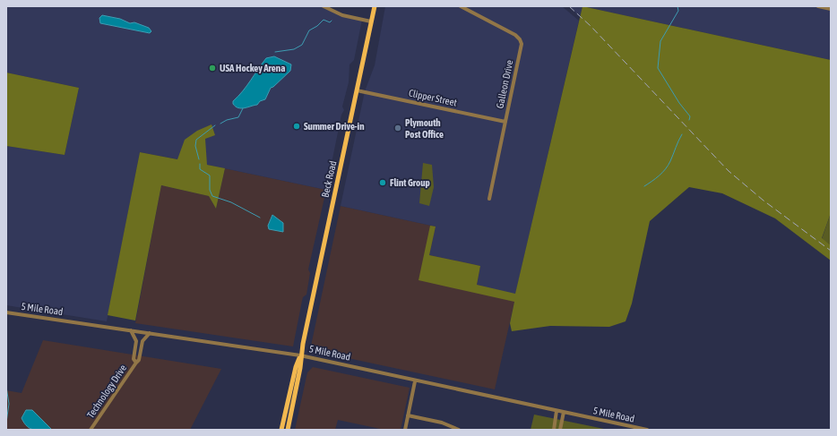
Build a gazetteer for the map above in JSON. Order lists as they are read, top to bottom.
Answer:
{
  "streets": {
    "main road": ["Beck Road"],
    "street": [
      "Galleon Drive",
      "Clipper Street",
      "5 Mile Road",
      "Technology Drive"
    ]
  },
  "crossings": [
    ["Galleon Drive", "Clipper Street"],
    ["Clipper Street", "Beck Road"],
    ["Beck Road", "5 Mile Road"],
    ["5 Mile Road", "Technology Drive"]
  ],
  "places": [
    "USA Hockey Arena",
    "Summer Drive-in",
    "Plymouth Post Office",
    "Flint Group"
  ]
}
